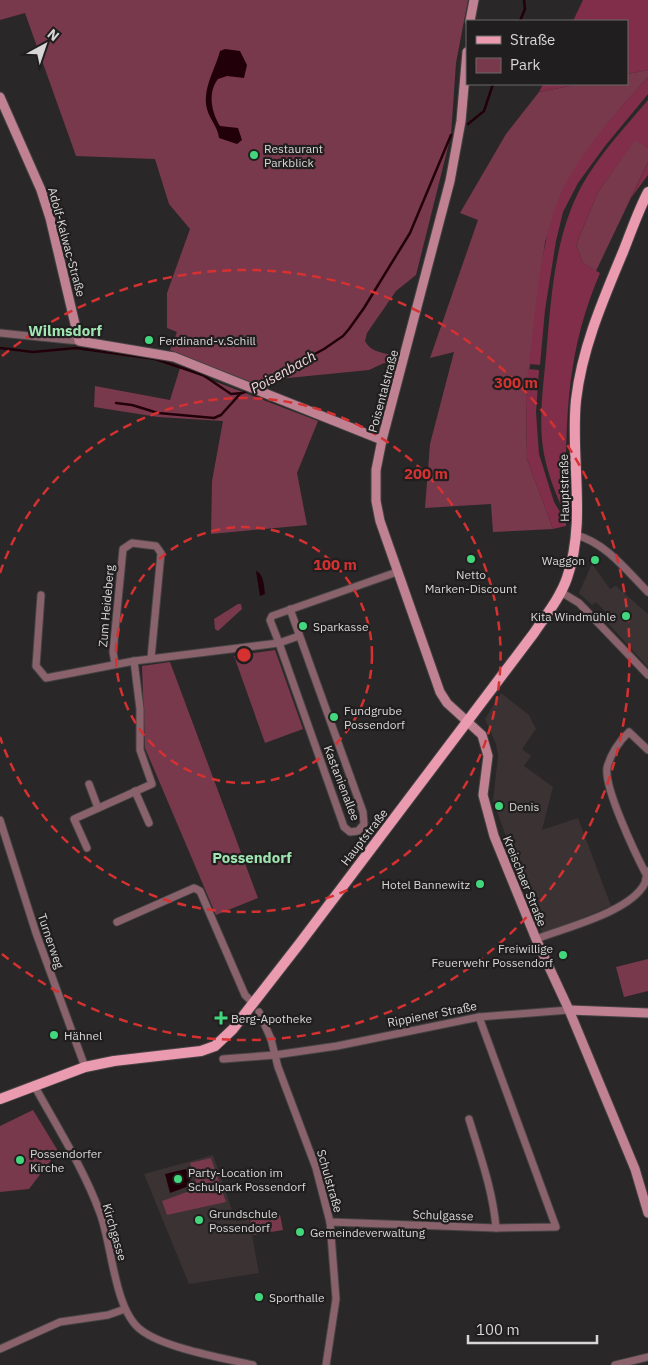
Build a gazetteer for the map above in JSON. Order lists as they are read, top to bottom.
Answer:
{
  "streets": {
    "main road": [
      "Adolf-Kalwac-Straße",
      "Poisentalstraße",
      "Hauptstraße",
      "Kreischaer Straße",
      "Rippiener Straße"
    ],
    "street": [
      "Zum Heideberg",
      "Kastanienallee",
      "Turnerweg",
      "Schulstraße",
      "Schulgasse",
      "Kirchgasse"
    ]
  },
  "crossings": [
    ["Poisentalstraße", "Hauptstraße"],
    ["Poisentalstraße", "Kreischaer Straße"],
    ["Hauptstraße", "Kreischaer Straße"],
    ["Hauptstraße", "Turnerweg"],
    ["Hauptstraße", "Schulstraße"],
    ["Hauptstraße", "Kirchgasse"],
    ["Zum Heideberg", "Kastanienallee"],
    ["Kreischaer Straße", "Rippiener Straße"],
    ["Rippiener Straße", "Schulstraße"],
    ["Rippiener Straße", "Schulgasse"],
    ["Schulstraße", "Schulgasse"]
  ],
  "districts": ["Wilmsdorf", "Possendorf"],
  "water": ["Poisenbach"],
  "places": {
    "other": [
      "Restaurant Parkblick",
      "Ferdinand-v.Schill",
      "Netto Marken-Discount",
      "Waggon",
      "Kita Windmühle",
      "Sparkasse",
      "Fundgrube Possendorf",
      "Denis",
      "Hotel Bannewitz",
      "Freiwillige Feuerwehr Possendorf",
      "Hähnel",
      "Possendorfer Kirche",
      "Party-Location im Schulpark Possendorf",
      "Grundschule Possendorf",
      "Gemeindeverwaltung",
      "Sporthalle"
    ],
    "health": ["Berg-Apotheke"]
  },
  "legend": ["Straße", "Park"],
  "scale_bar": "100 m",
  "north": "top right",
  "rings": ["300 m", "200 m", "100 m"]
}
